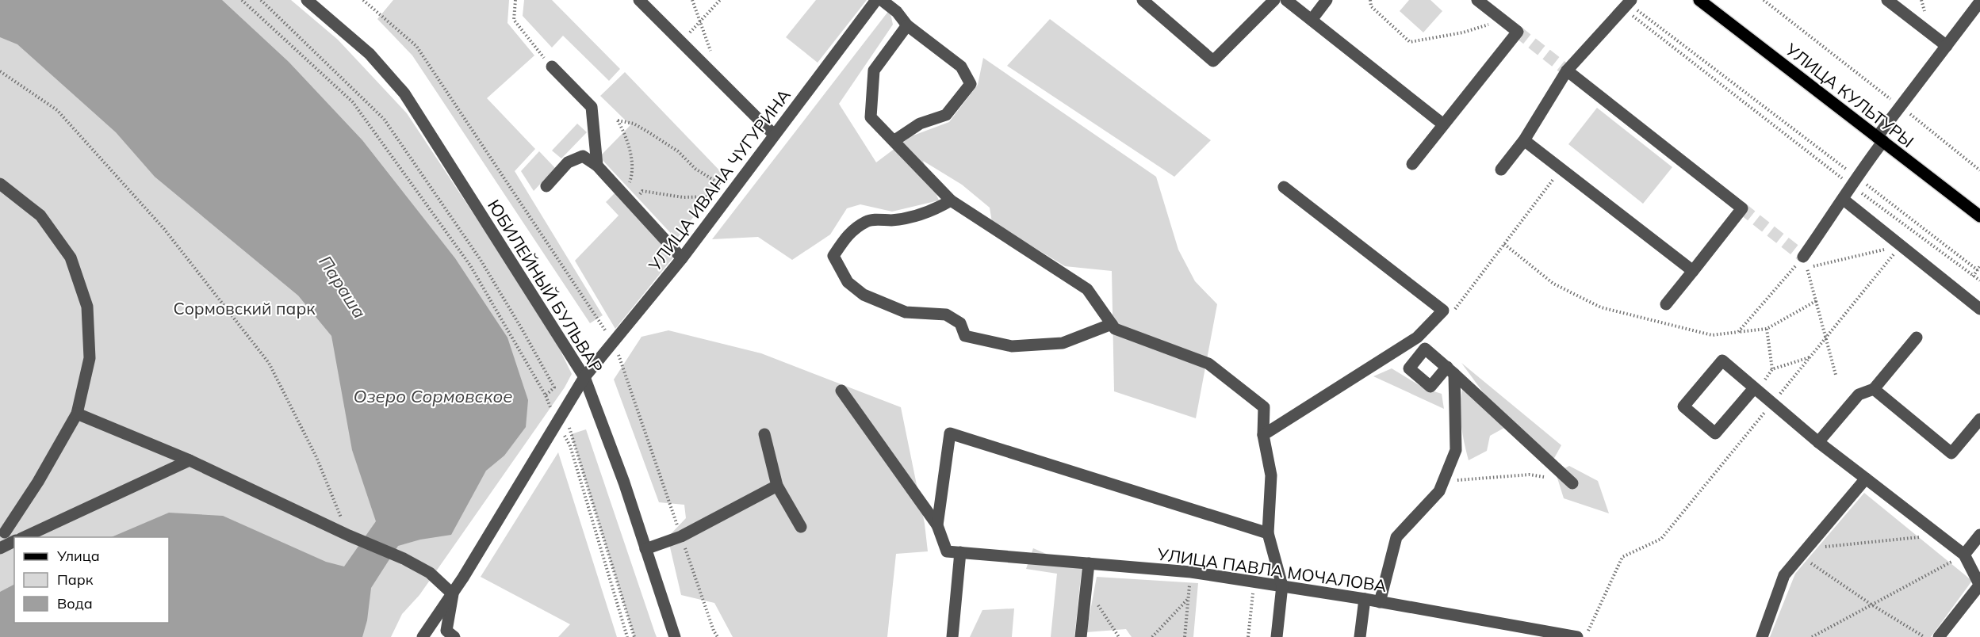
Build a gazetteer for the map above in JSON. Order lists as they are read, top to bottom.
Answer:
{
  "streets": {
    "main road": ["УЛИЦА КУЛЬТУРЫ"],
    "street": ["УЛИЦА ИВАНА ЧУГУРИНА", "ЮБИЛЕЙНЫЙ БУЛЬВАР", "УЛИЦА ПАВЛА МОЧАЛОВА"]
  },
  "crossings": [
    ["УЛИЦА ИВАНА ЧУГУРИНА", "ЮБИЛЕЙНЫЙ БУЛЬВАР"]
  ],
  "water": ["Параша", "Озеро Сормовское"],
  "parks": ["Сормовский парк"],
  "legend": ["Улица", "Парк", "Вода"]
}
